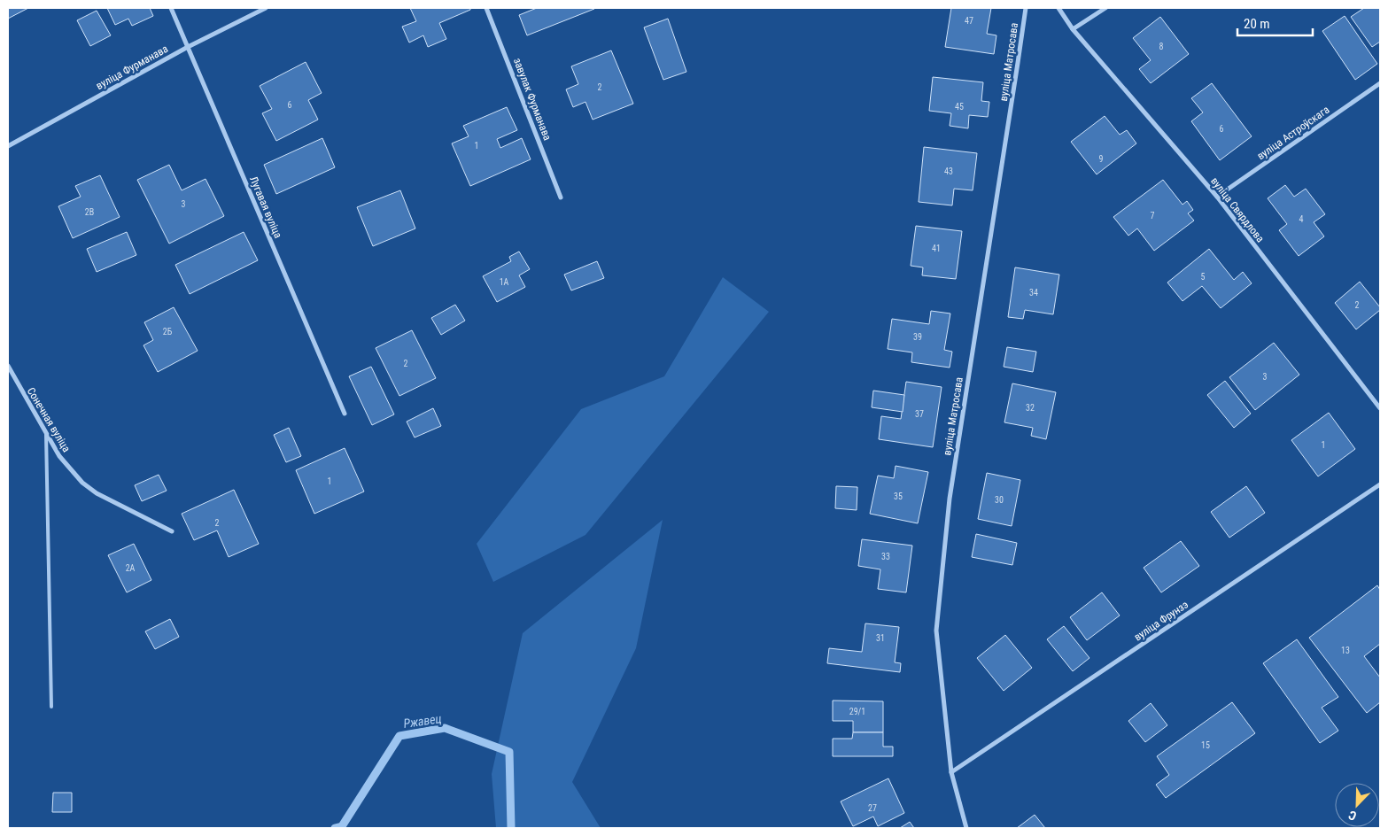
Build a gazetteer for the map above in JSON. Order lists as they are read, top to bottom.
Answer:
{
  "streets": {
    "street": [
      "вуліца Матросава",
      "вуліца Фурманава",
      "завулак Фурманава",
      "вуліца Астроўскага",
      "Лугавая вуліца",
      "вуліца Свярдлова",
      "Сонечная вуліца",
      "вуліца Фрунзэ"
    ]
  },
  "crossings": [
    ["вуліца Матросава", "вуліца Фрунзэ"],
    ["вуліца Фурманава", "Лугавая вуліца"],
    ["вуліца Астроўскага", "вуліца Свярдлова"]
  ],
  "water": ["Ржавец"],
  "house_numbers": [
    "47",
    "8",
    "2",
    "6",
    "45",
    "6",
    "1",
    "9",
    "43",
    "3",
    "2В",
    "7",
    "4",
    "41",
    "5",
    "1А",
    "34",
    "2",
    "2Б",
    "39",
    "2",
    "3",
    "32",
    "37",
    "1",
    "1",
    "35",
    "30",
    "2",
    "33",
    "2А",
    "31",
    "13",
    "29/1",
    "15",
    "27"
  ],
  "scale_bar": "20 m",
  "north": "bottom left"
}
